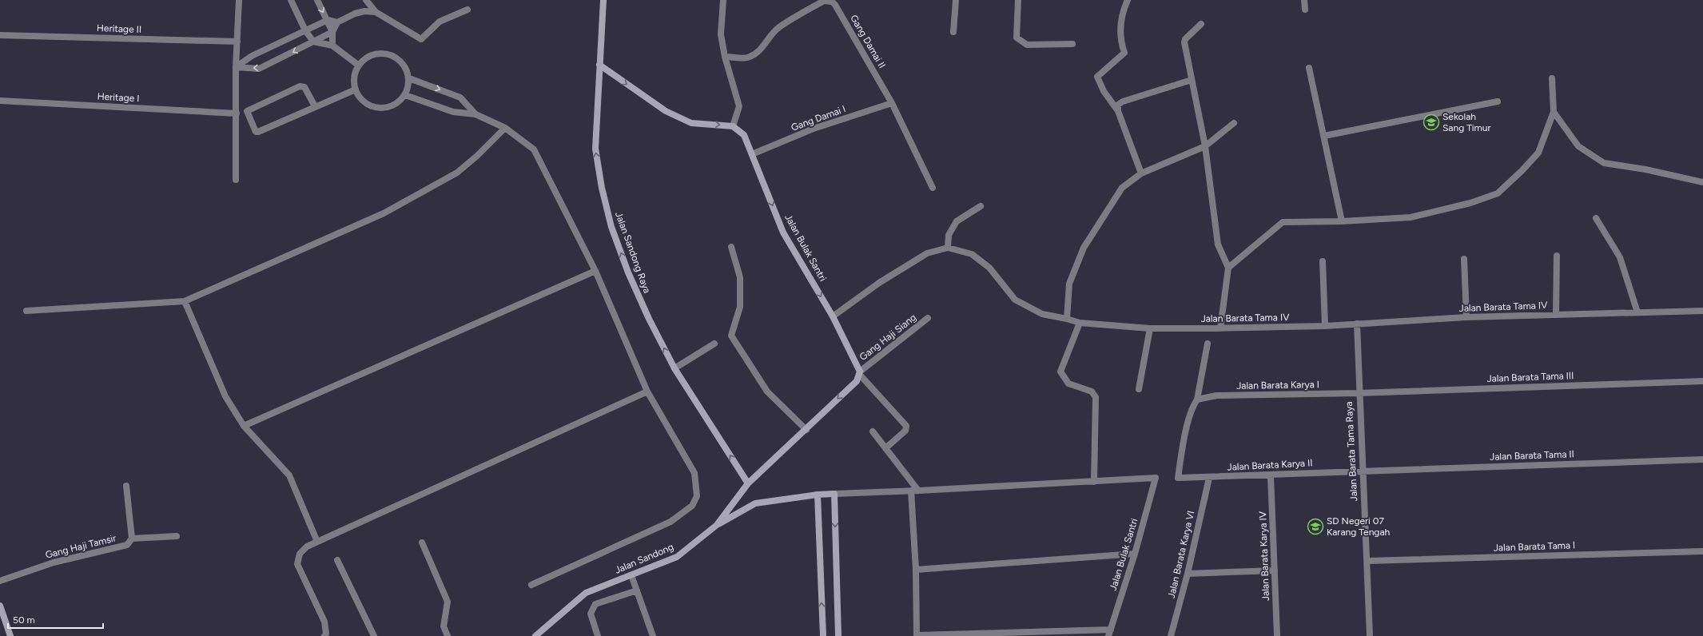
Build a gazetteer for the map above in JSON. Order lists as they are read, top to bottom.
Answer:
{
  "streets": {
    "street": [
      "Heritage II",
      "Gang Damai II",
      "Heritage I",
      "Gang Damai I",
      "Jalan Bulak Santri",
      "Jalan Sandong Raya",
      "Jalan Barata Tama IV",
      "Gang Haji Siang",
      "Jalan Barata Tama III",
      "Jalan Barata Karya I",
      "Jalan Barata Tama Raya",
      "Jalan Barata Tama II",
      "Jalan Barata Karya II",
      "Gang Haji Tamsir",
      "Jalan Barata Tama I",
      "Jalan Barata Karya VI",
      "Jalan Barata Karya IV",
      "Jalan Sandong"
    ]
  },
  "crossings": [
    ["Gang Damai II", "Gang Damai I"],
    ["Gang Damai I", "Jalan Bulak Santri"],
    ["Jalan Bulak Santri", "Gang Haji Siang"],
    ["Jalan Sandong Raya", "Jalan Sandong"],
    ["Jalan Barata Tama IV", "Jalan Barata Tama Raya"],
    ["Jalan Barata Tama III", "Jalan Barata Karya I"],
    ["Jalan Barata Tama III", "Jalan Barata Tama Raya"],
    ["Jalan Barata Karya I", "Jalan Barata Tama Raya"],
    ["Jalan Barata Karya I", "Jalan Barata Karya II"],
    ["Jalan Barata Tama Raya", "Jalan Barata Tama II"],
    ["Jalan Barata Tama Raya", "Jalan Barata Karya II"],
    ["Jalan Barata Tama Raya", "Jalan Barata Tama I"],
    ["Jalan Barata Tama II", "Jalan Barata Karya II"],
    ["Jalan Barata Karya II", "Jalan Barata Karya VI"],
    ["Jalan Barata Karya II", "Jalan Barata Karya IV"]
  ],
  "one_way": ["Jalan Bulak Santri"],
  "places": {
    "school or university": ["Sekolah Sang Timur", "SD Negeri 07 Karang Tengah"]
  },
  "scale_bar": "50 m"
}
